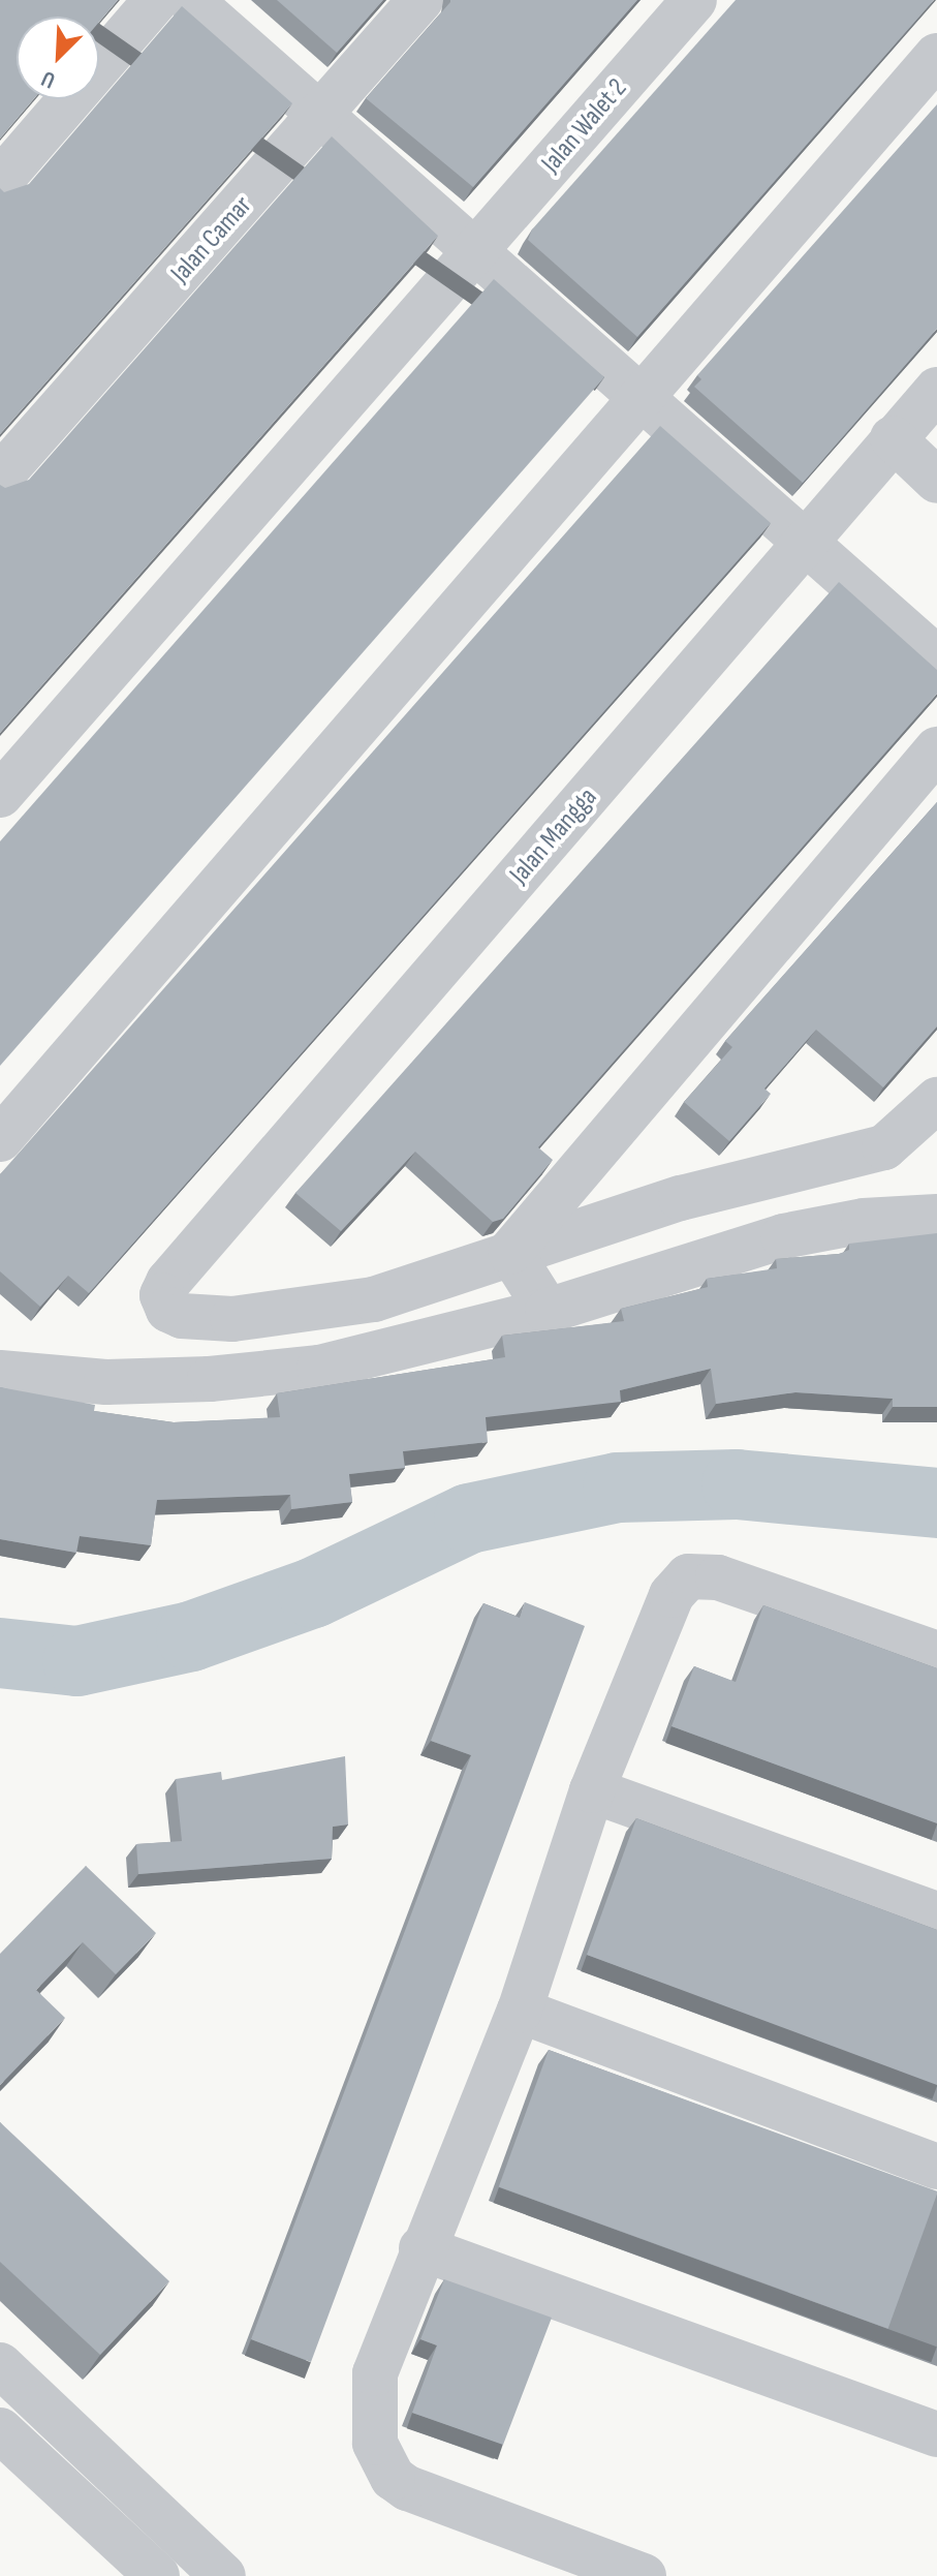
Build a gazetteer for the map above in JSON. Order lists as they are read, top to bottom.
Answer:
{
  "streets": {
    "street": ["Jalan Walet 2", "Jalan Camar", "Jalan Mangga"]
  },
  "north": "bottom left"
}
